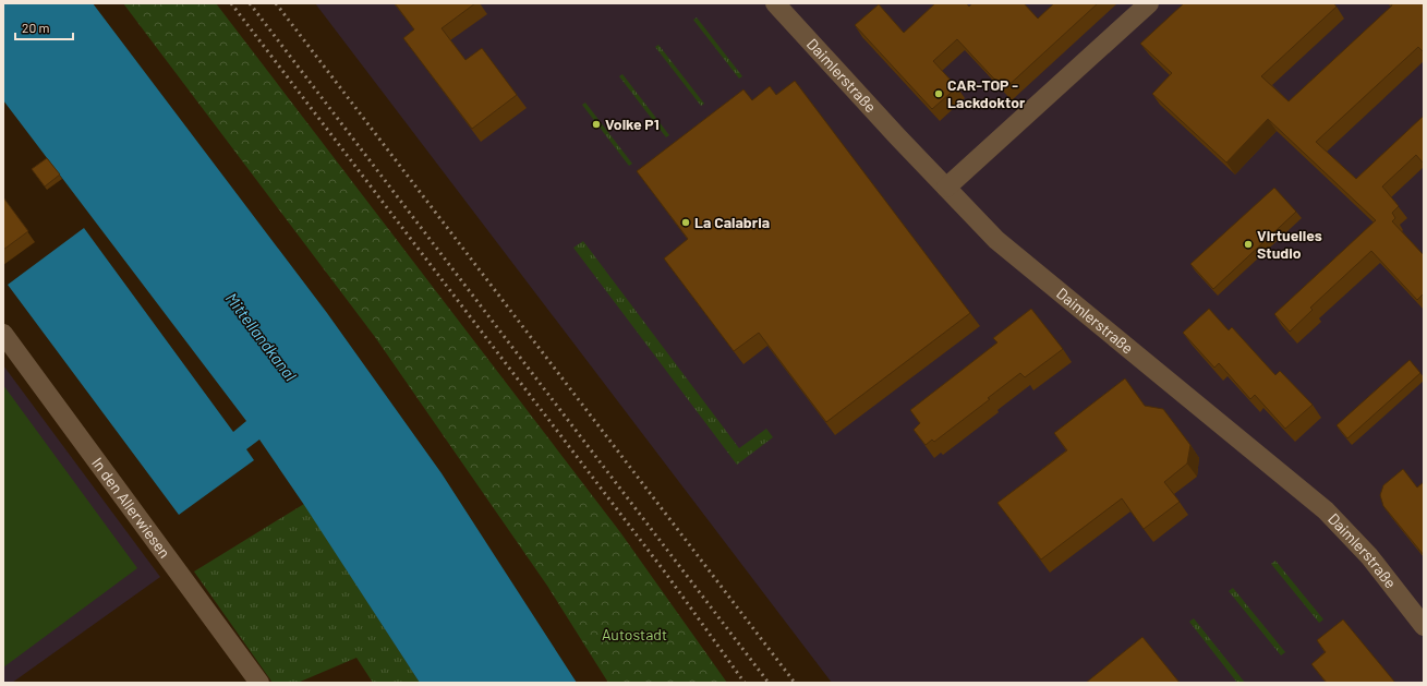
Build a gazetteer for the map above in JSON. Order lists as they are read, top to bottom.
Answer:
{
  "streets": {
    "street": ["Daimlerstraße", "In den Allerwiesen"]
  },
  "water": ["Mittellandkanal"],
  "parks": ["Autostadt"],
  "places": [
    "CAR-TOP - Lackdoktor",
    "Volke P1",
    "La Calabria",
    "Virtuelles Studio"
  ],
  "scale_bar": "20 m"
}
